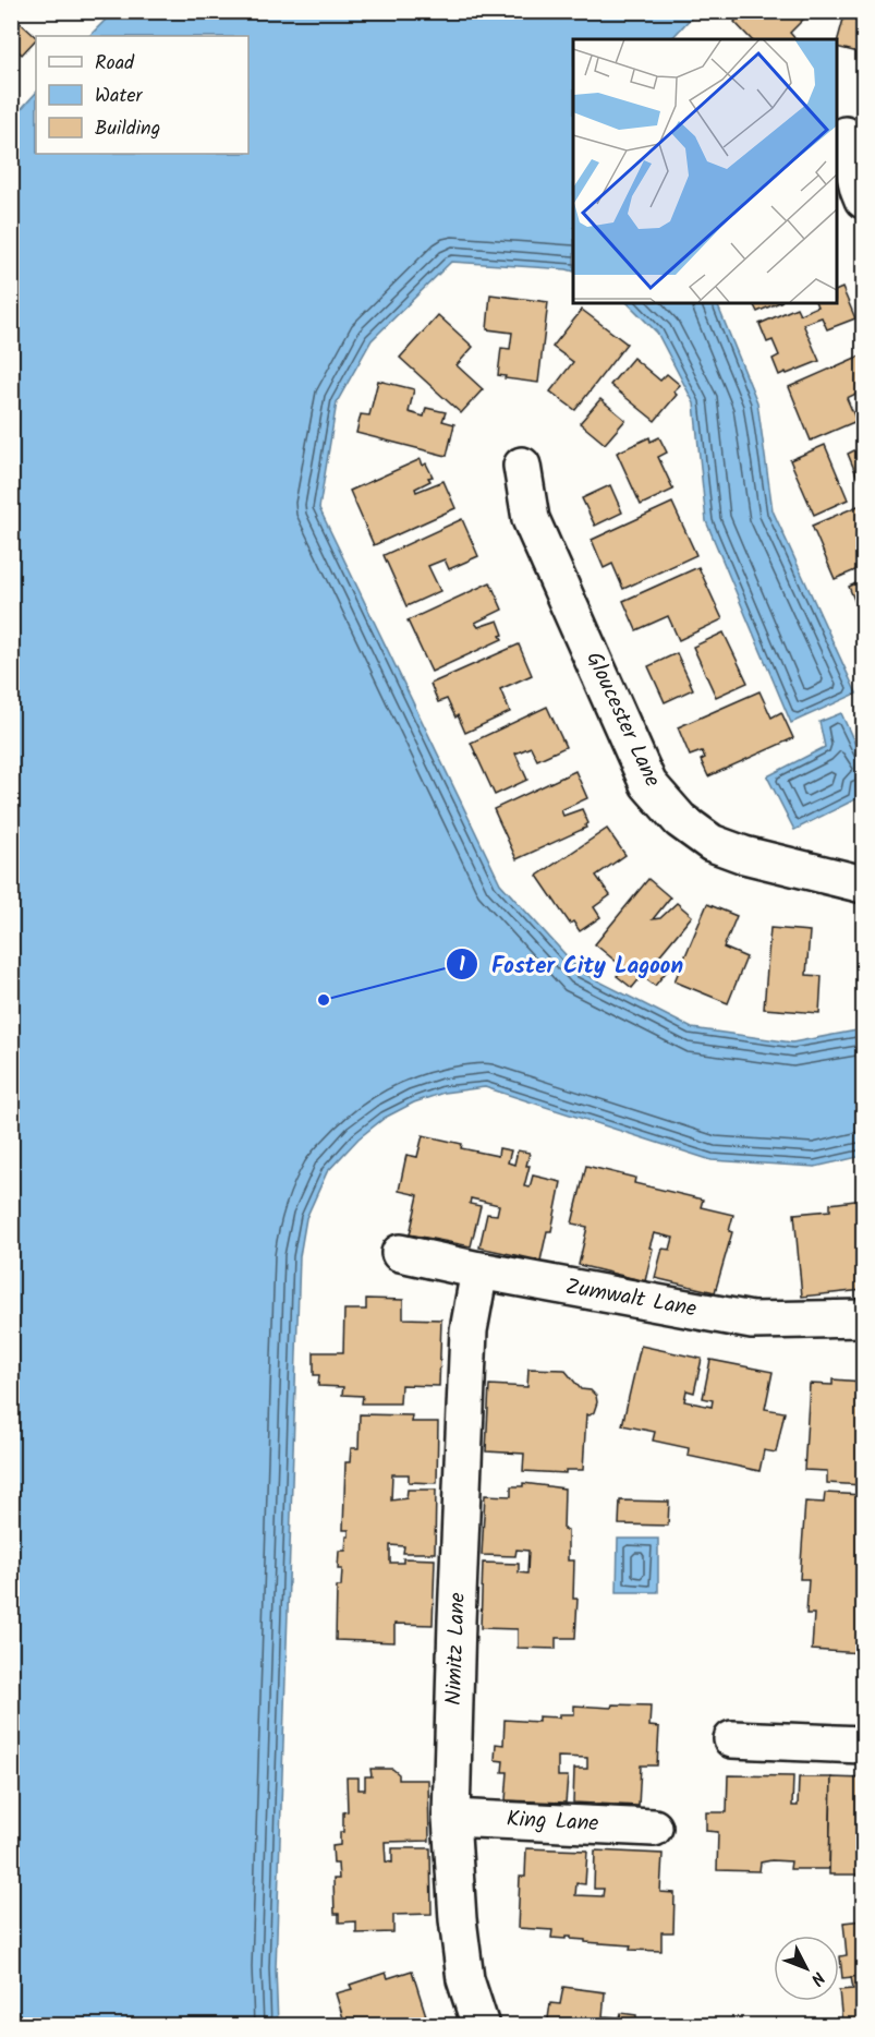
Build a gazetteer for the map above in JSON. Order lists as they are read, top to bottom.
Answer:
{
  "streets": {
    "street": [
      "Gloucester Lane",
      "Zumwalt Lane",
      "Nimitz Lane",
      "King Lane"
    ]
  },
  "crossings": [
    ["Zumwalt Lane", "Nimitz Lane"],
    ["Nimitz Lane", "King Lane"]
  ],
  "places": ["Foster City Lagoon"],
  "legend": ["Road", "Water", "Building"],
  "north": "bottom right"
}
